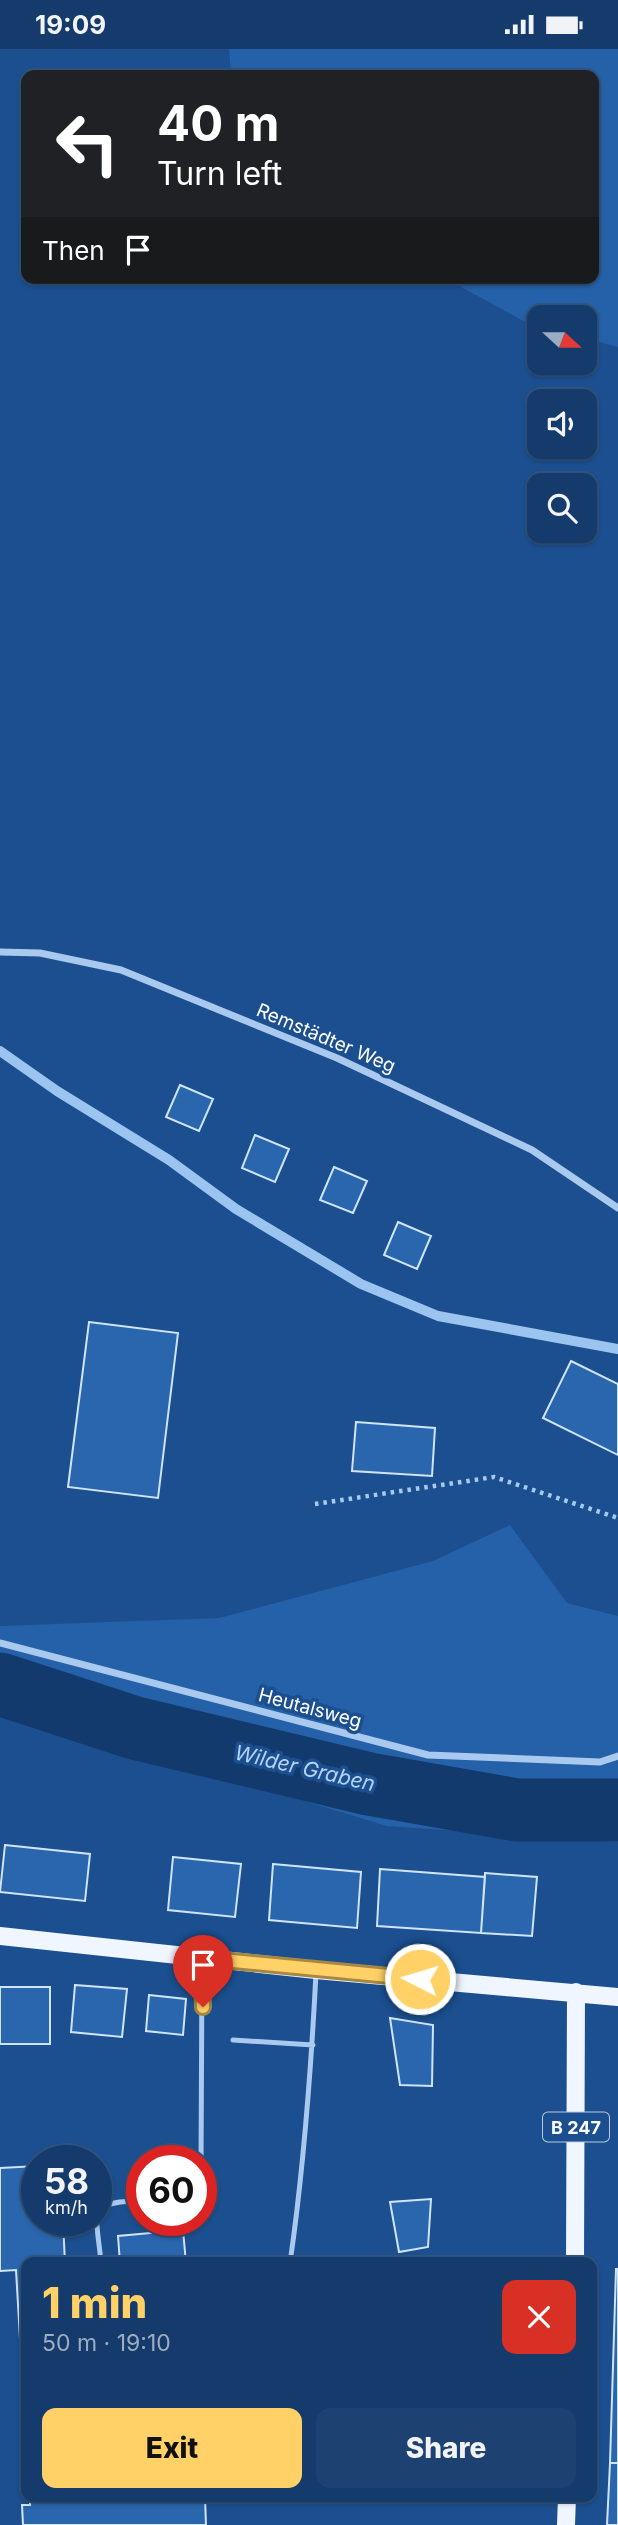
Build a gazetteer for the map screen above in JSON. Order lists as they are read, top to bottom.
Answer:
{
  "streets": {
    "main road": ["B 247"],
    "street": ["Remstädter Weg", "Heutalsweg"]
  },
  "water": ["Wilder Graben"],
  "north": "right",
  "page": {
    "status": "19:09",
    "turn": ["40 m", "Turn left"],
    "then": "Then",
    "speed": "58 km/h",
    "limit": "60",
    "heading": ["1 min", "50 m · 19:10"],
    "buttons": ["Exit", "Share"]
  }
}
